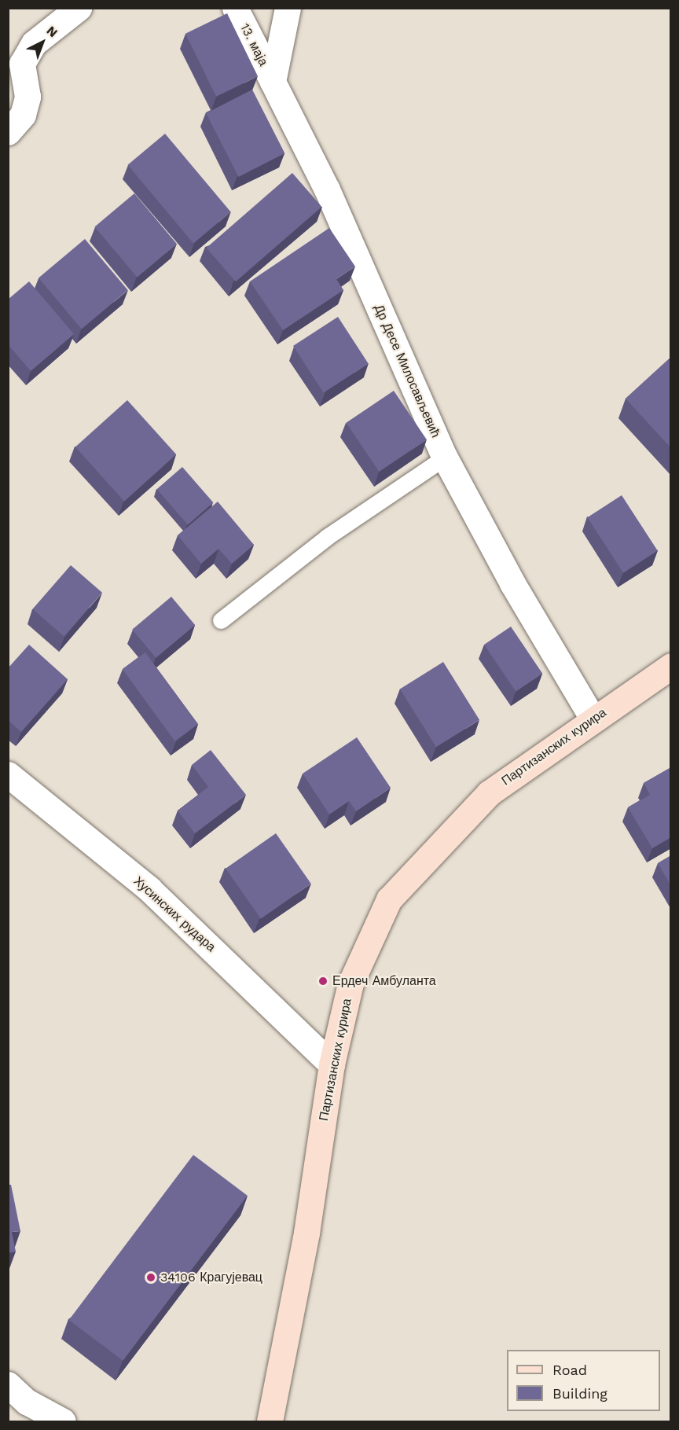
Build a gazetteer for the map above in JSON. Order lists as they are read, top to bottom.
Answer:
{
  "streets": {
    "street": [
      "13. маја",
      "Др Десе Милосављевић",
      "Партизанских курира",
      "Хусинских рудара"
    ]
  },
  "crossings": [
    ["13. маја", "Др Десе Милосављевић"],
    ["Др Десе Милосављевић", "Партизанских курира"],
    ["Партизанских курира", "Хусинских рудара"]
  ],
  "places": ["Ердеч Амбуланта", "34106 Крагујевац"],
  "legend": ["Road", "Building"],
  "north": "top right"
}
